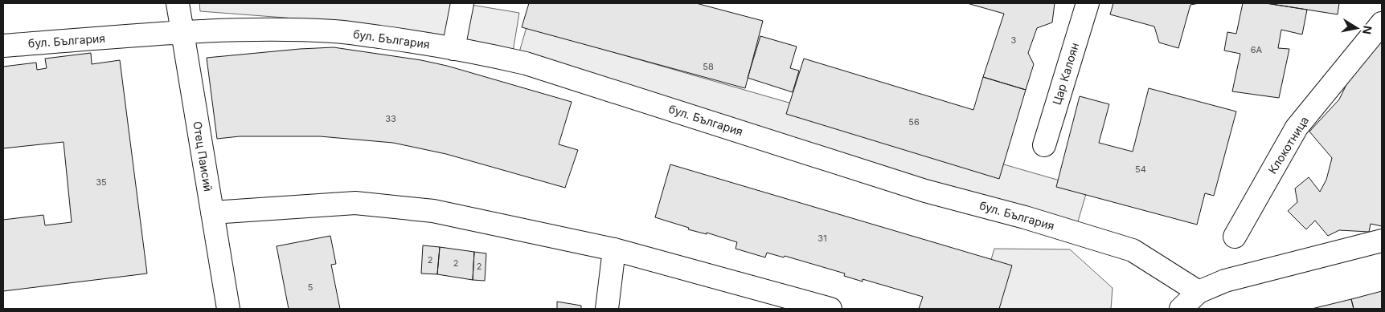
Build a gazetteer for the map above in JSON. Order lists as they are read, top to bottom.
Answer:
{
  "streets": {
    "street": [
      "бул. България",
      "Цар Калоян",
      "Клокотница",
      "Отец Паисий"
    ]
  },
  "crossings": [
    ["бул. България", "Отец Паисий"]
  ],
  "house_numbers": [
    "3",
    "6А",
    "58",
    "33",
    "56",
    "54",
    "35",
    "31",
    "2",
    "2",
    "2",
    "5"
  ],
  "north": "right"
}
